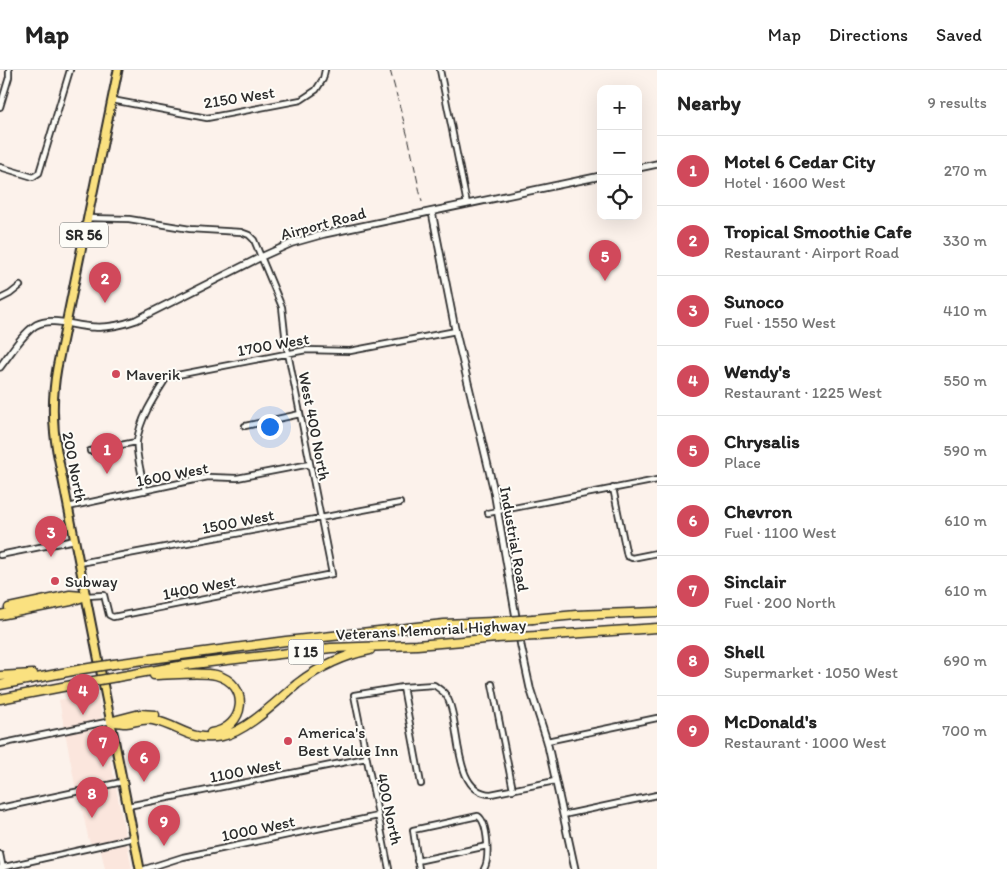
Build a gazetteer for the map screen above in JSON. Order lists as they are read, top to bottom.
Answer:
{
  "streets": {
    "highway": ["Veterans Memorial Highway", "I 15"],
    "main road": ["SR 56", "200 North"],
    "street": [
      "2150 West",
      "Airport Road",
      "1700 West",
      "West 400 North",
      "1600 West",
      "1500 West",
      "Industrial Road",
      "1400 West",
      "1100 West",
      "400 North",
      "1000 West"
    ]
  },
  "crossings": [
    ["2150 West", "200 North"],
    ["Airport Road", "West 400 North"],
    ["Airport Road", "200 North"],
    ["Airport Road", "Industrial Road"],
    ["1700 West", "West 400 North"],
    ["1700 West", "1600 West"],
    ["1700 West", "Industrial Road"],
    ["West 400 North", "200 North"],
    ["West 400 North", "1600 West"],
    ["West 400 North", "1500 West"],
    ["West 400 North", "1400 West"],
    ["200 North", "1600 West"],
    ["200 North", "1500 West"],
    ["200 North", "1400 West"],
    ["200 North", "1100 West"],
    ["1100 West", "400 North"],
    ["400 North", "1000 West"]
  ],
  "places": ["Maverik", "Subway", "America's Best Value Inn"],
  "page": {
    "header": "Map",
    "nav": ["Map", "Directions", "Saved"],
    "heading": ["Nearby", "9 results"],
    "map_buttons": ["+", "−"],
    "list": [
      {
        "mark": "1",
        "name": "Motel 6 Cedar City",
        "note": "Hotel · 1600 West",
        "value": "270 m"
      },
      {
        "mark": "2",
        "name": "Tropical Smoothie Cafe",
        "note": "Restaurant · Airport Road",
        "value": "330 m"
      },
      {
        "mark": "3",
        "name": "Sunoco",
        "note": "Fuel · 1550 West",
        "value": "410 m"
      },
      {
        "mark": "4",
        "name": "Wendy's",
        "note": "Restaurant · 1225 West",
        "value": "550 m"
      },
      {
        "mark": "5",
        "name": "Chrysalis",
        "note": "Place",
        "value": "590 m"
      },
      {
        "mark": "6",
        "name": "Chevron",
        "note": "Fuel · 1100 West",
        "value": "610 m"
      },
      {
        "mark": "7",
        "name": "Sinclair",
        "note": "Fuel · 200 North",
        "value": "610 m"
      },
      {
        "mark": "8",
        "name": "Shell",
        "note": "Supermarket · 1050 West",
        "value": "690 m"
      },
      {
        "mark": "9",
        "name": "McDonald's",
        "note": "Restaurant · 1000 West",
        "value": "700 m"
      }
    ],
    "pins": [
      "5",
      "2",
      "1",
      "3",
      "4",
      "7",
      "6",
      "8",
      "9"
    ]
  }
}
